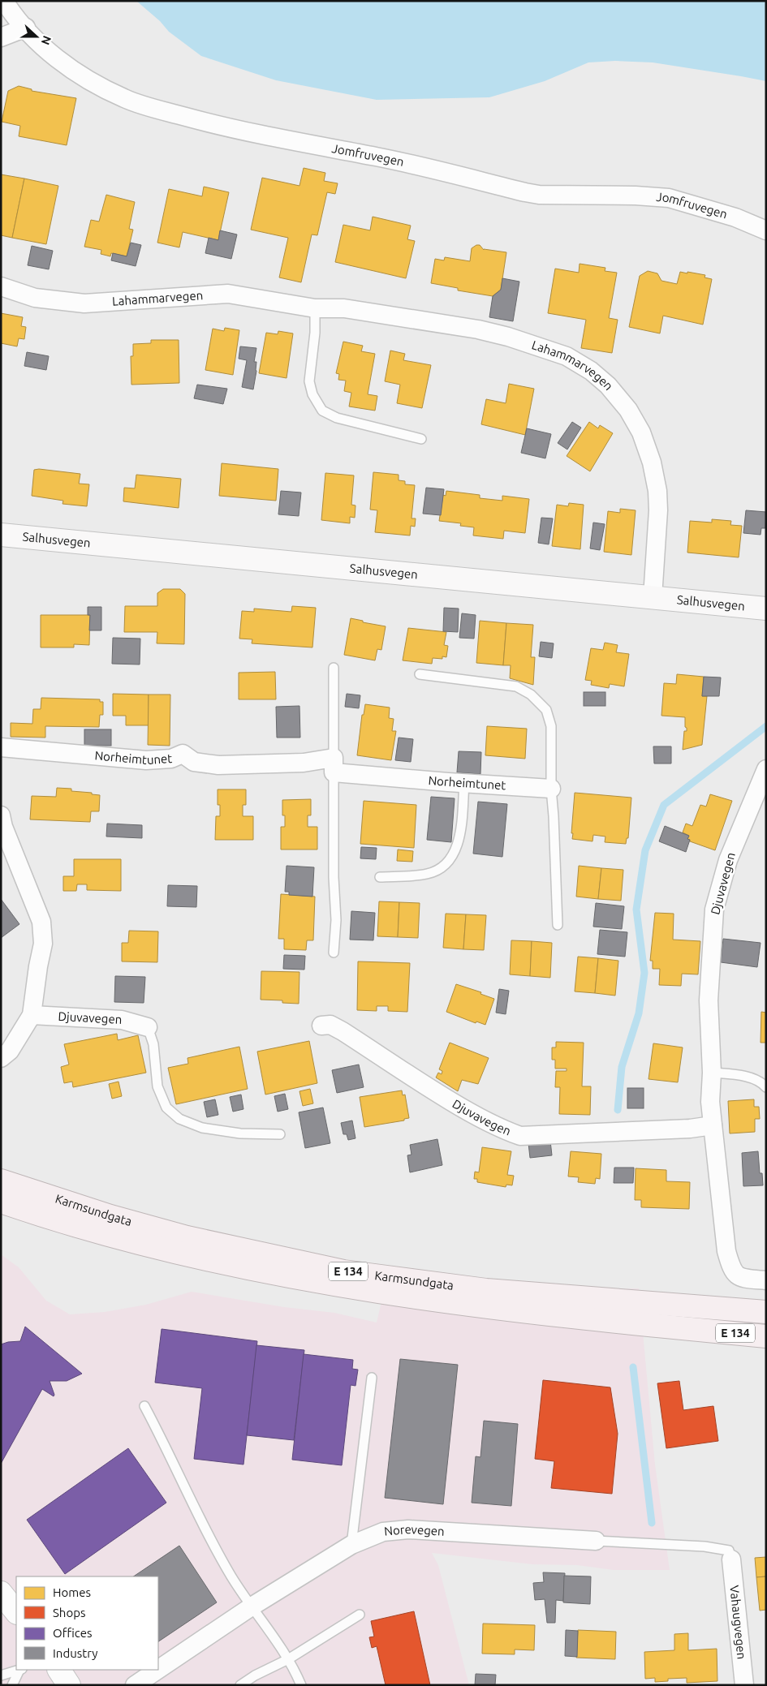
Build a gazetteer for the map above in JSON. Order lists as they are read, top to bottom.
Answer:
{
  "streets": {
    "highway": ["Karmsundgata", "E 134"],
    "main road": ["Salhusvegen"],
    "street": [
      "Jomfruvegen",
      "Lahammarvegen",
      "Norheimtunet",
      "Djuvavegen",
      "Norevegen",
      "Vahaugvegen"
    ]
  },
  "crossings": [
    ["Lahammarvegen", "Salhusvegen"]
  ],
  "legend": [
    "Homes",
    "Shops",
    "Offices",
    "Industry"
  ],
  "north": "right"
}
